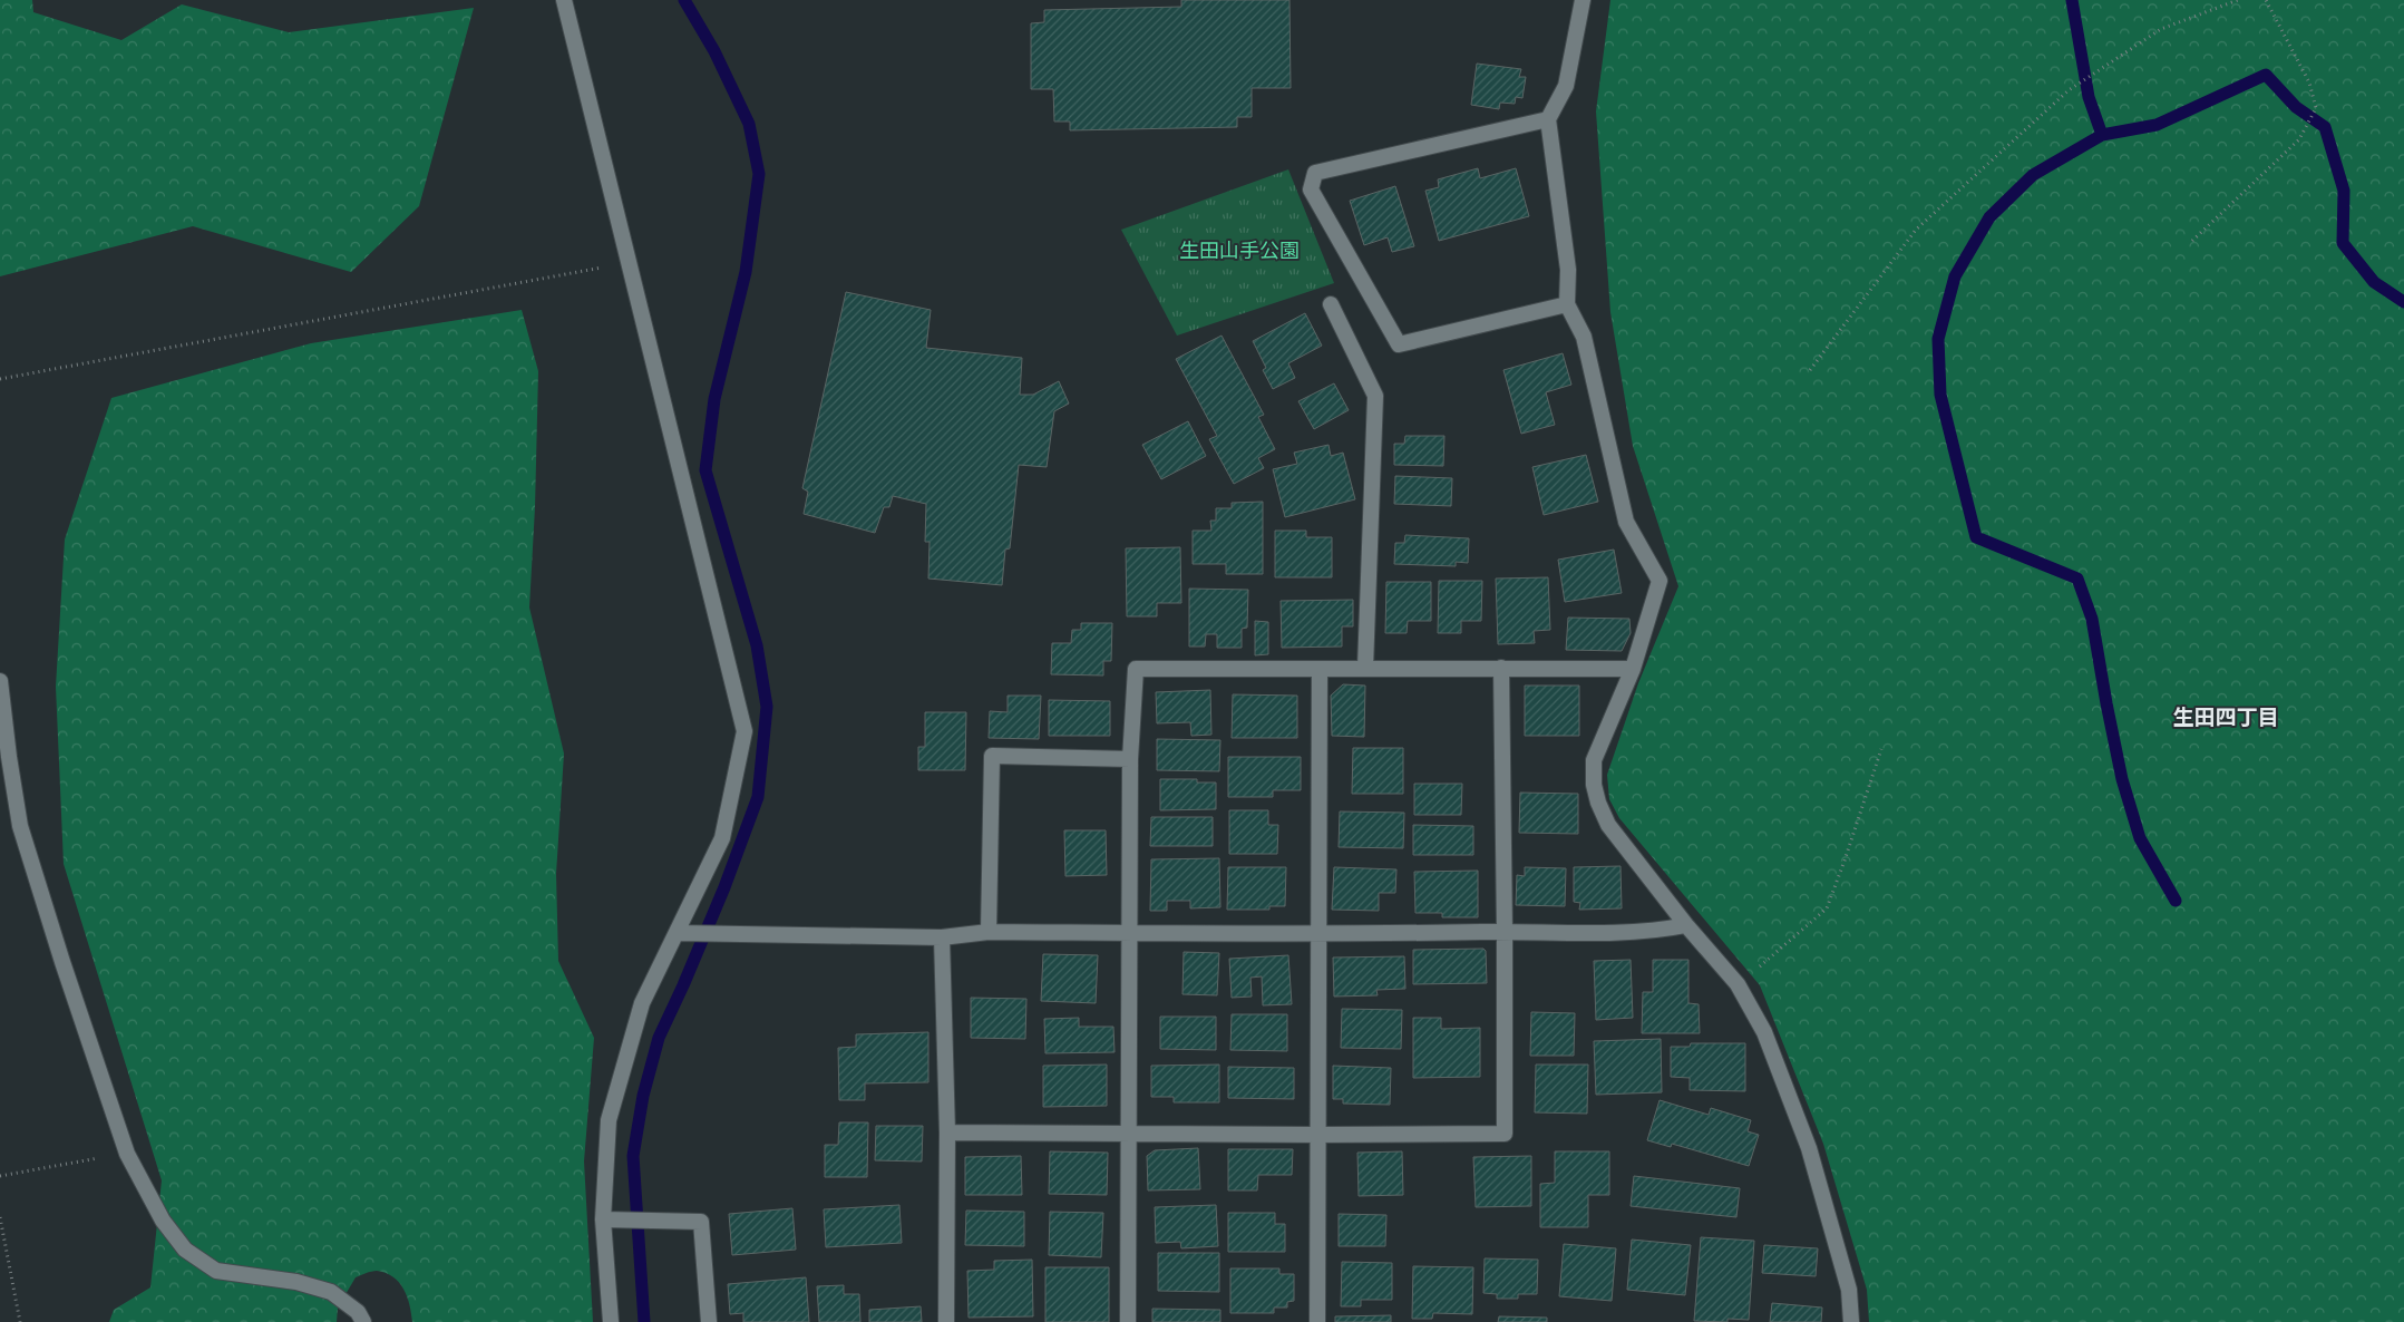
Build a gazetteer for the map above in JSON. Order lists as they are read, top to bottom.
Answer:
{
  "districts": ["生田四丁目"],
  "parks": ["生田山手公園"]
}
